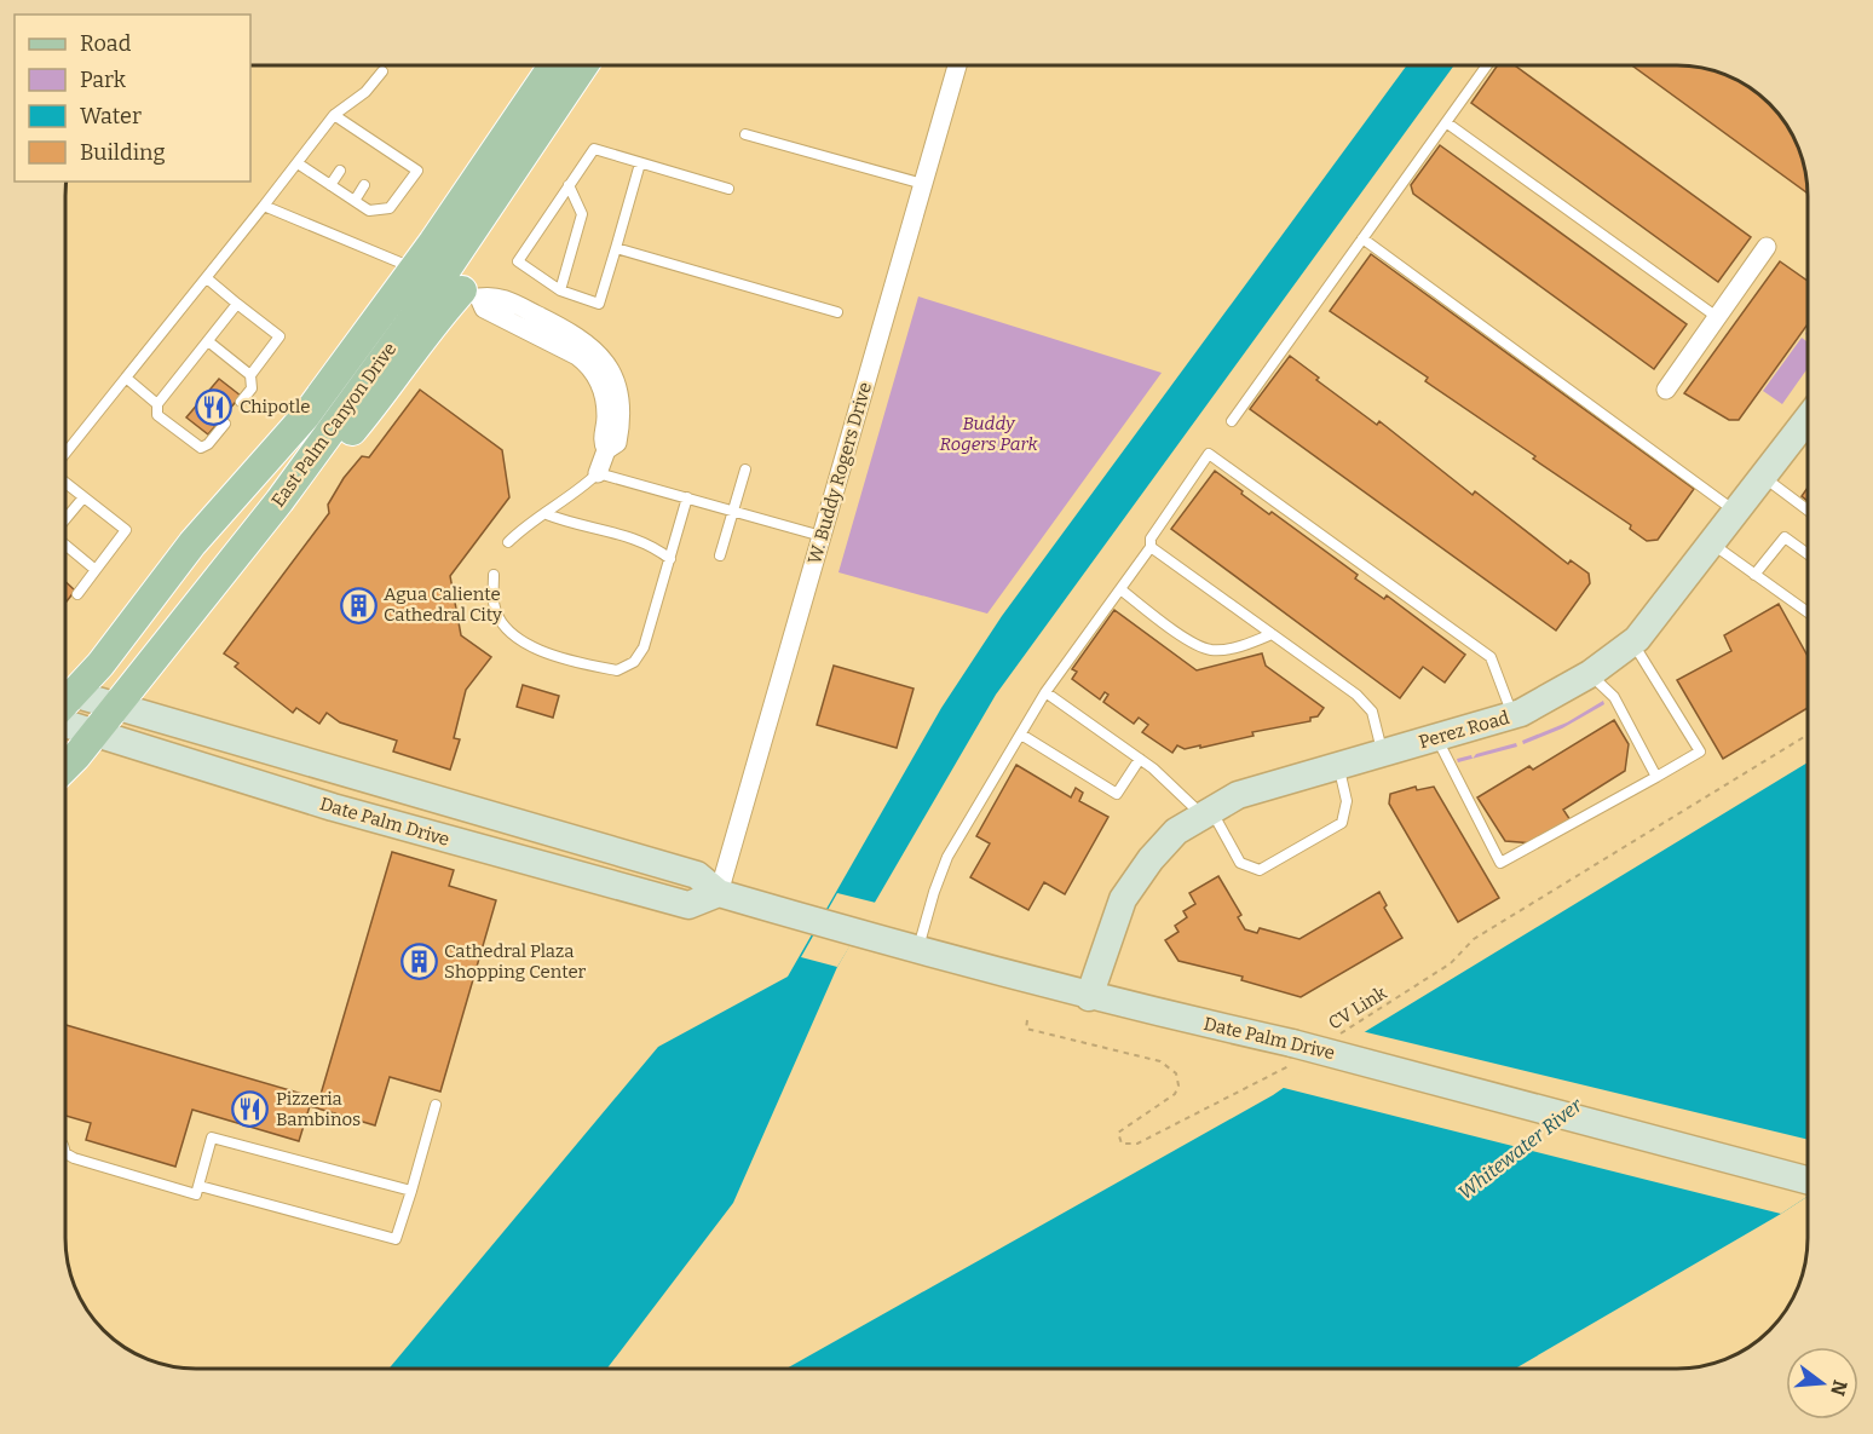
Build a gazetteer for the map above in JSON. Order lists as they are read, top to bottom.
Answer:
{
  "streets": {
    "main road": ["East Palm Canyon Drive", "Perez Road", "Date Palm Drive"],
    "street": ["W. Buddy Rogers Drive"],
    "path": ["CV Link"]
  },
  "crossings": [
    ["East Palm Canyon Drive", "Date Palm Drive"],
    ["W. Buddy Rogers Drive", "Date Palm Drive"],
    ["Perez Road", "Date Palm Drive"]
  ],
  "water": ["Whitewater River"],
  "parks": ["Buddy Rogers Park"],
  "places": {
    "restaurant": ["Chipotle", "Pizzeria Bambinos"],
    "building": ["Agua Caliente Cathedral City", "Cathedral Plaza Shopping Center"]
  },
  "legend": [
    "Road",
    "Park",
    "Water",
    "Building"
  ],
  "north": "right"
}
